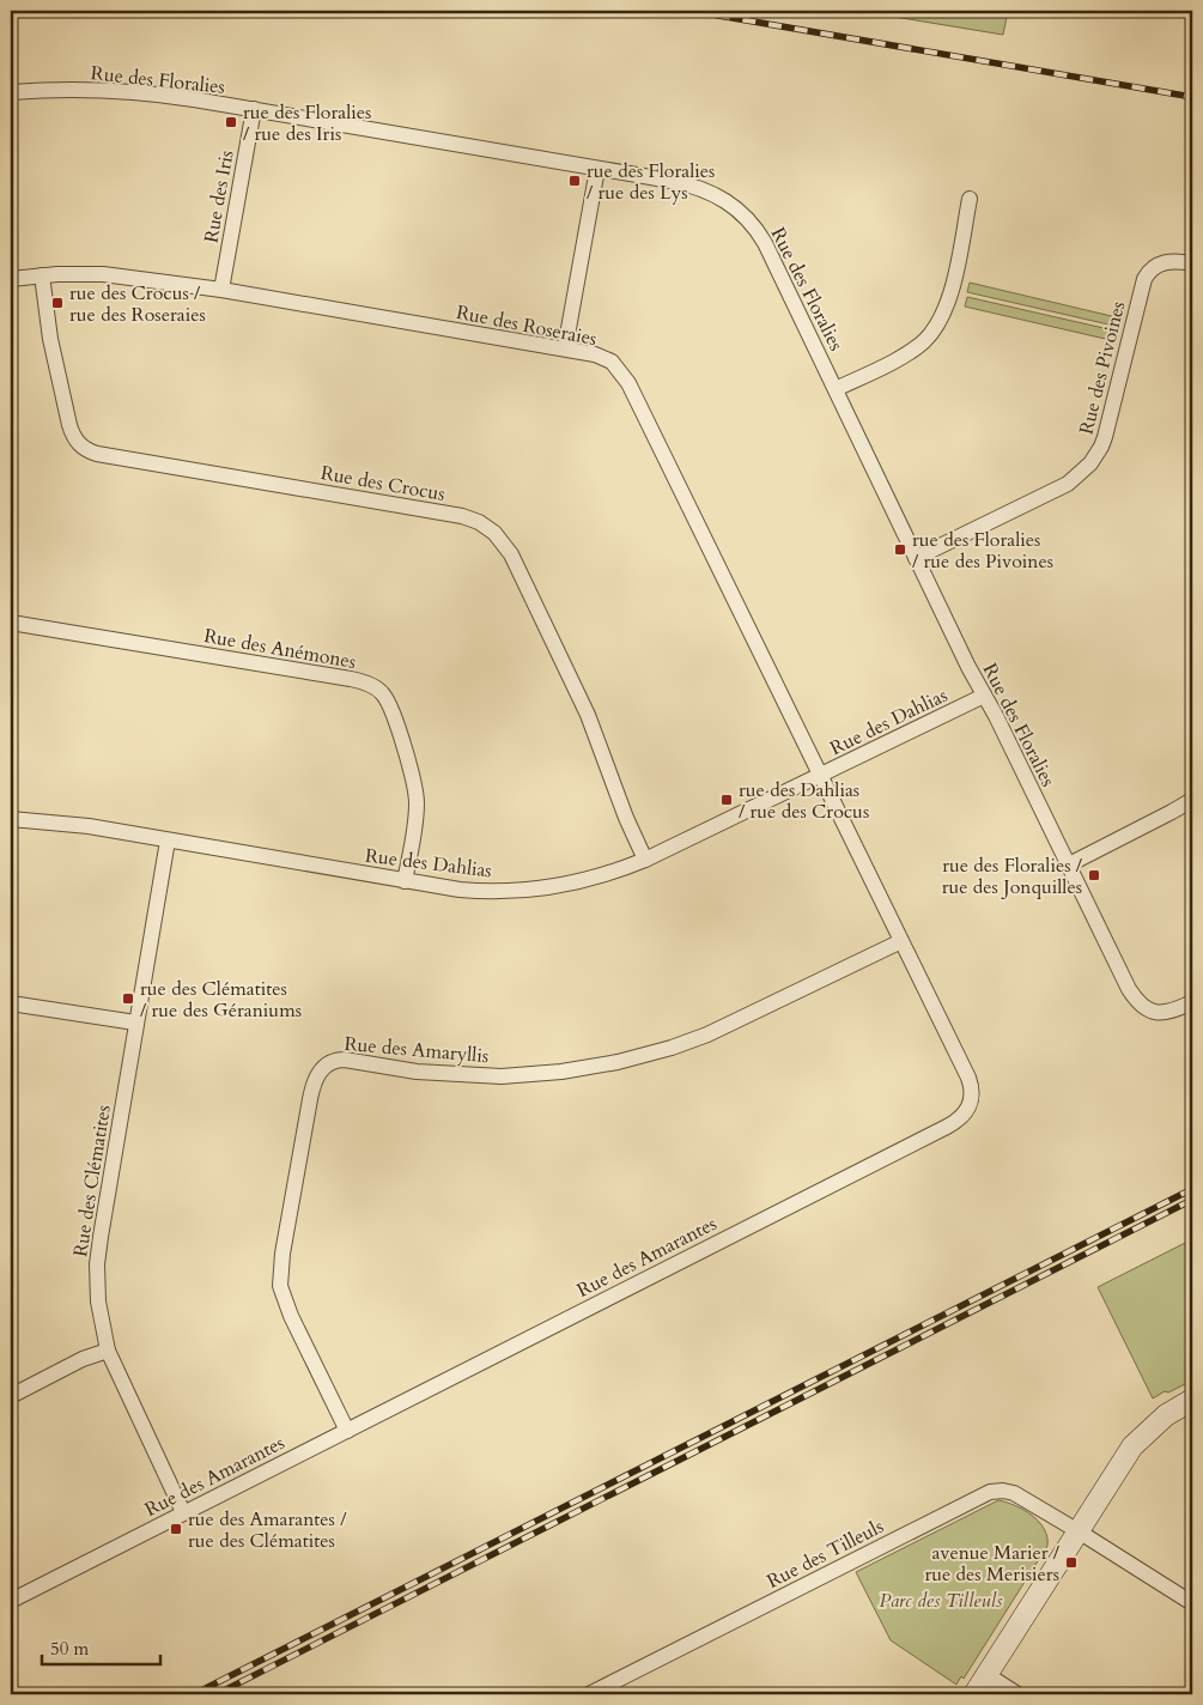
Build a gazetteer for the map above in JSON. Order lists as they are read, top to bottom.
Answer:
{
  "streets": {
    "street": [
      "Rue des Floralies",
      "Rue des Iris",
      "Rue des Roseraies",
      "Rue des Pivoines",
      "Rue des Crocus",
      "Rue des Anémones",
      "Rue des Dahlias",
      "Rue des Amaryllis",
      "Rue des Clématites",
      "Rue des Amarantes",
      "Rue des Tilleuls"
    ]
  },
  "crossings": [
    ["Rue des Floralies", "Rue des Iris"],
    ["Rue des Floralies", "Rue des Pivoines"],
    ["Rue des Floralies", "Rue des Dahlias"],
    ["Rue des Iris", "Rue des Roseraies"],
    ["Rue des Roseraies", "Rue des Crocus"],
    ["Rue des Roseraies", "Rue des Dahlias"],
    ["Rue des Roseraies", "Rue des Amarantes"],
    ["Rue des Crocus", "Rue des Dahlias"],
    ["Rue des Anémones", "Rue des Dahlias"],
    ["Rue des Dahlias", "Rue des Clématites"],
    ["Rue des Dahlias", "Rue des Amarantes"],
    ["Rue des Amaryllis", "Rue des Amarantes"],
    ["Rue des Clématites", "Rue des Amarantes"]
  ],
  "parks": ["Parc des Tilleuls"],
  "places": {
    "transit": [
      "rue des Floralies / rue des Iris",
      "rue des Floralies / rue des Lys",
      "rue des Crocus / rue des Roseraies",
      "rue des Floralies / rue des Pivoines",
      "rue des Dahlias / rue des Crocus",
      "rue des Floralies / rue des Jonquilles",
      "rue des Clématites / rue des Géraniums",
      "rue des Amarantes / rue des Clématites",
      "avenue Marier / rue des Merisiers"
    ]
  },
  "scale_bar": "50 m"
}
